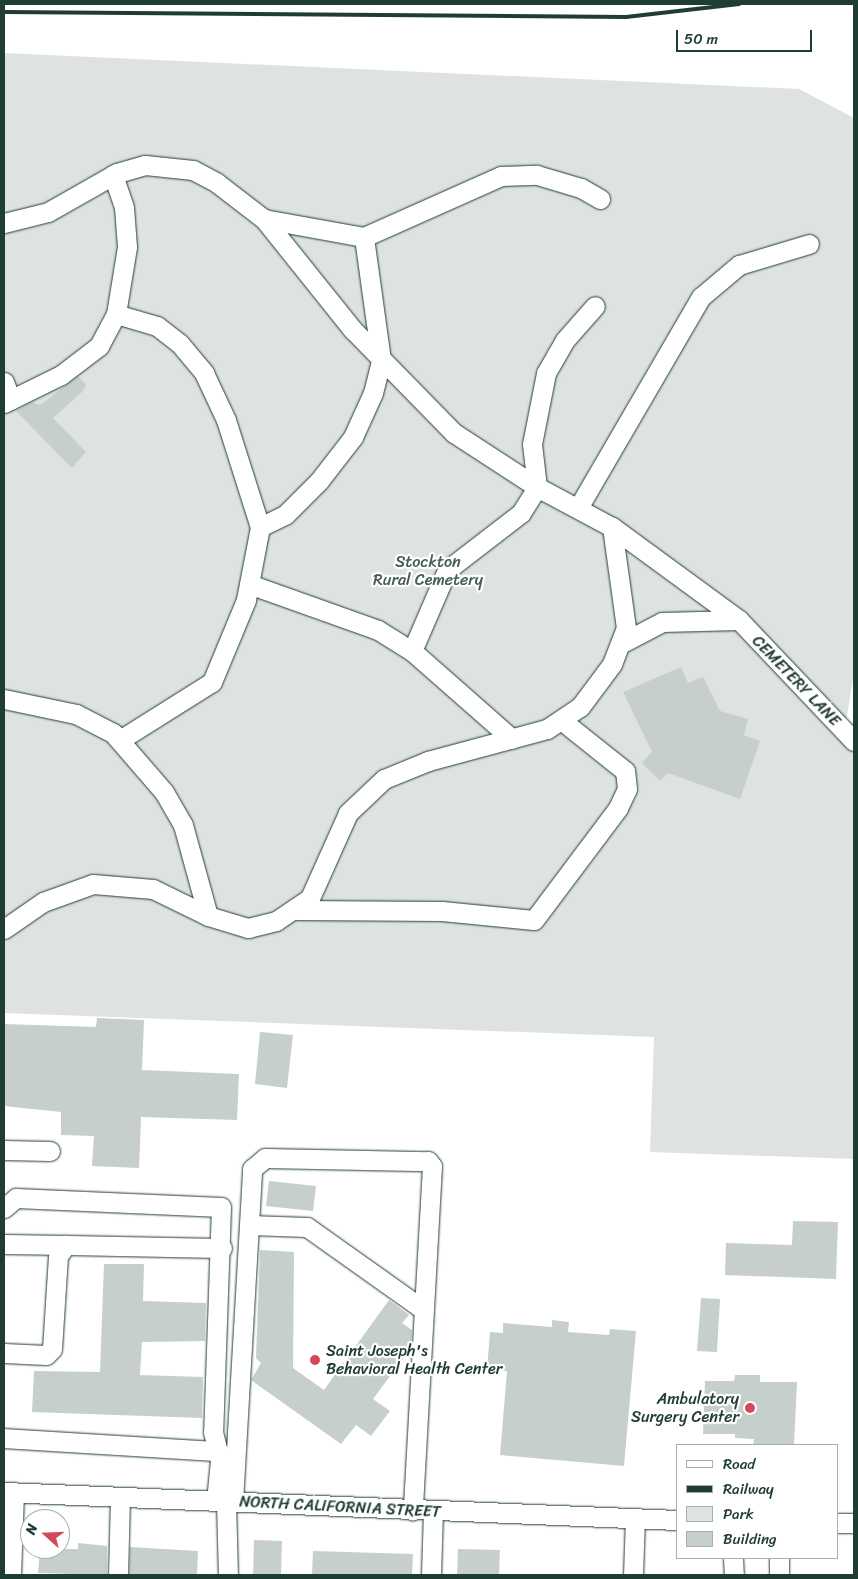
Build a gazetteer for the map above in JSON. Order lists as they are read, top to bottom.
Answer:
{
  "streets": {
    "street": ["CEMETERY LANE", "NORTH CALIFORNIA STREET"]
  },
  "parks": ["Stockton Rural Cemetery"],
  "places": ["Saint Joseph's Behavioral Health Center", "Ambulatory Surgery Center"],
  "legend": [
    "Road",
    "Railway",
    "Park",
    "Building"
  ],
  "scale_bar": "50 m",
  "north": "left"
}
